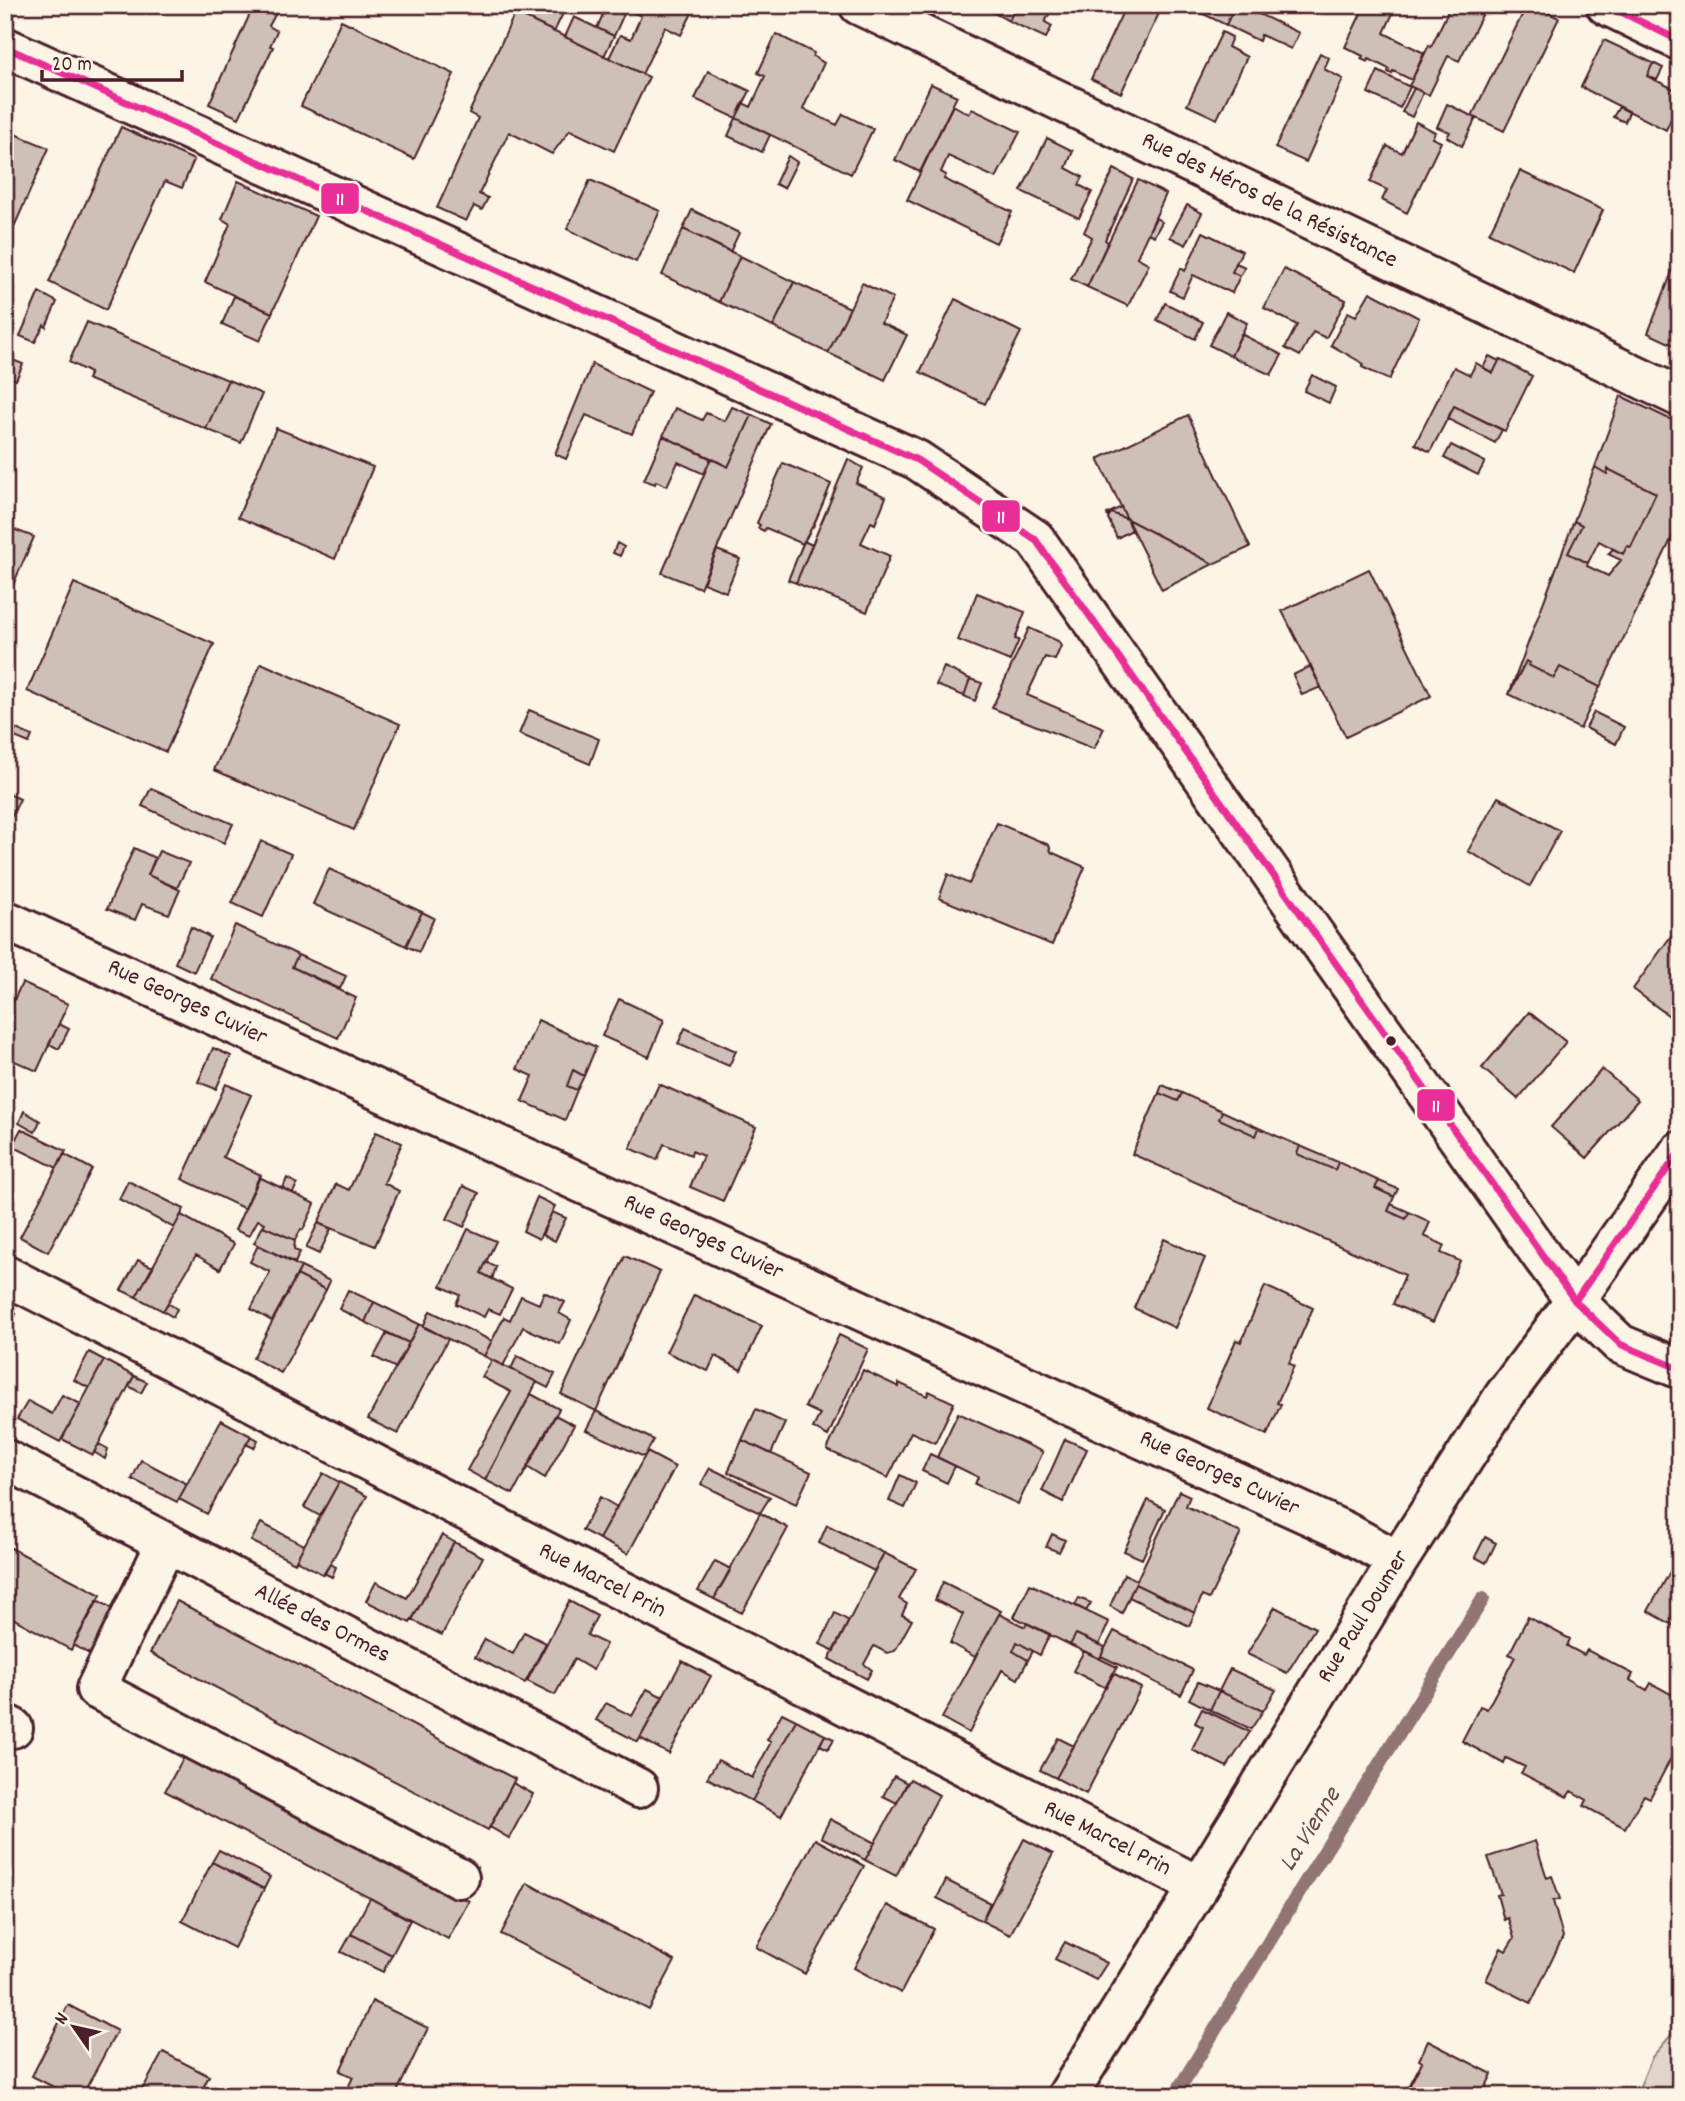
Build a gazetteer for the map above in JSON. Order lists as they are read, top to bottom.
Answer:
{
  "streets": {
    "street": [
      "Rue des Héros de la Résistance",
      "Rue Georges Cuvier",
      "Rue Marcel Prin",
      "Rue Paul Doumer",
      "Allée des Ormes"
    ]
  },
  "crossings": [
    ["Rue Georges Cuvier", "Rue Paul Doumer"],
    ["Rue Marcel Prin", "Rue Paul Doumer"]
  ],
  "water": ["La Vienne"],
  "lines": ["transit line 11"],
  "scale_bar": "20 m",
  "north": "top left"
}
